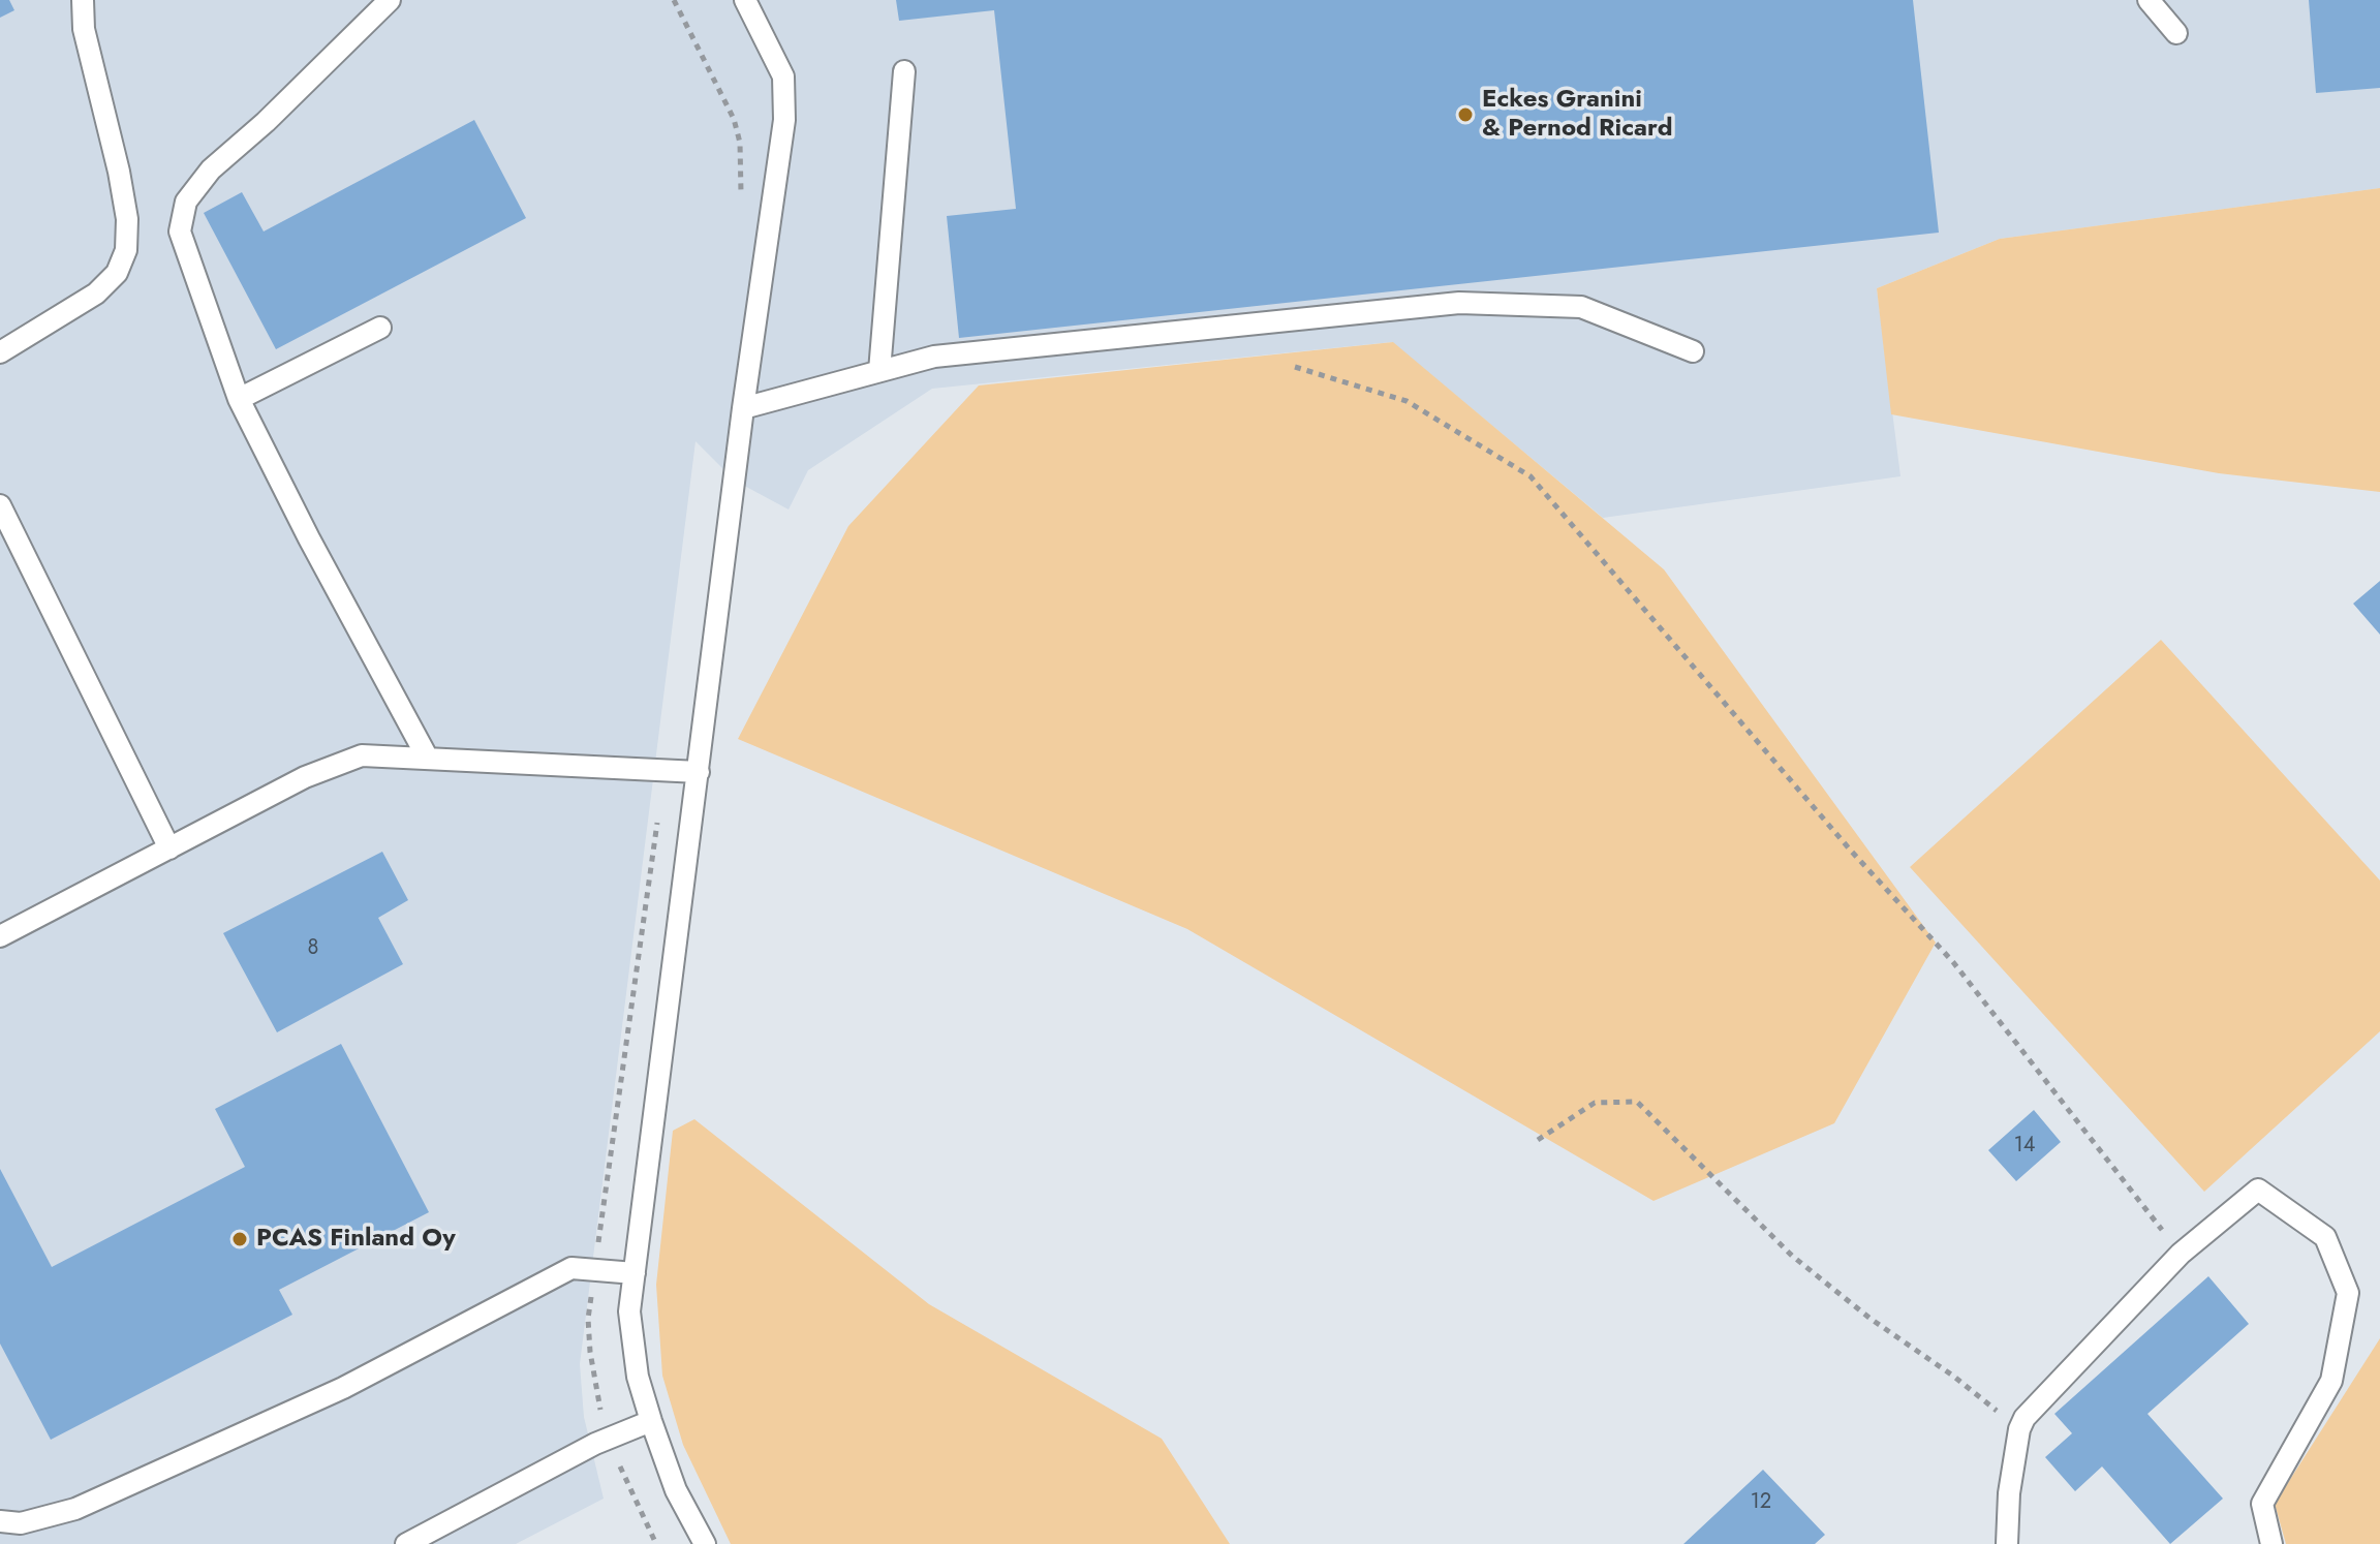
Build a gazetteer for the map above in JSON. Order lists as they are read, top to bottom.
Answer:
{
  "places": ["Eckes Granini & Pernod Ricard", "PCAS Finland Oy"],
  "house_numbers": ["8", "14", "12"]
}
